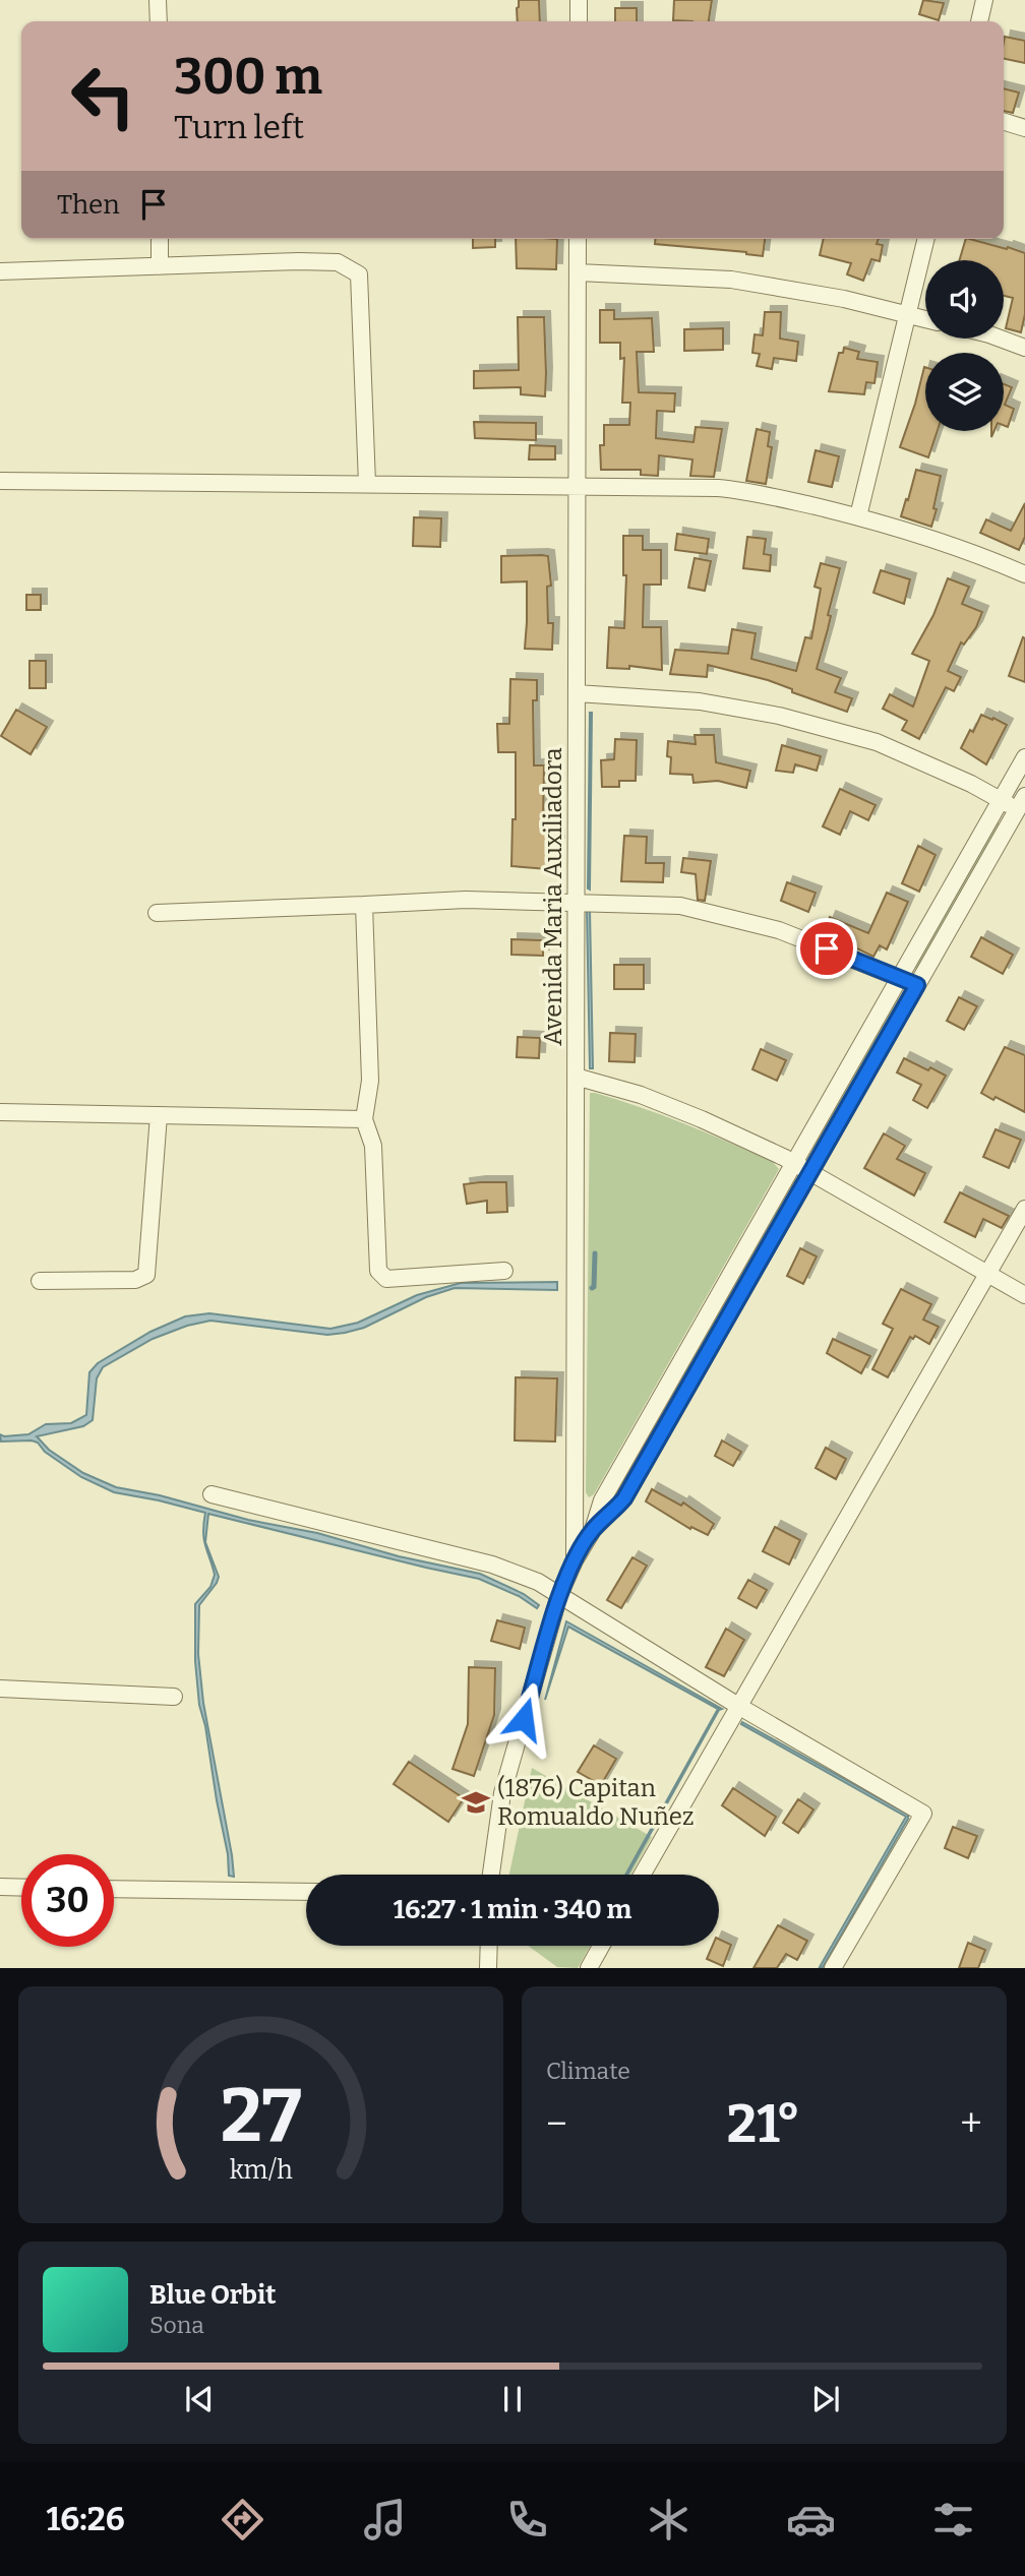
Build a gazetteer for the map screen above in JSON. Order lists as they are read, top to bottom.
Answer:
{
  "streets": {
    "street": ["Avenida Maria Auxiliadora"]
  },
  "places": {
    "school or university": ["(1876) Capitan Romualdo Nuñez"]
  },
  "page": {
    "turn": ["300 m", "Turn left"],
    "then": "Then",
    "limit": "30",
    "trip": "16:27 · 1 min · 340 m",
    "tile": "Climate",
    "heat": ["−", "21°", "+"],
    "song": ["Blue Orbit", "Sona"],
    "tabs": "16:26",
    "gauge": ["27", "km/h"]
  }
}
